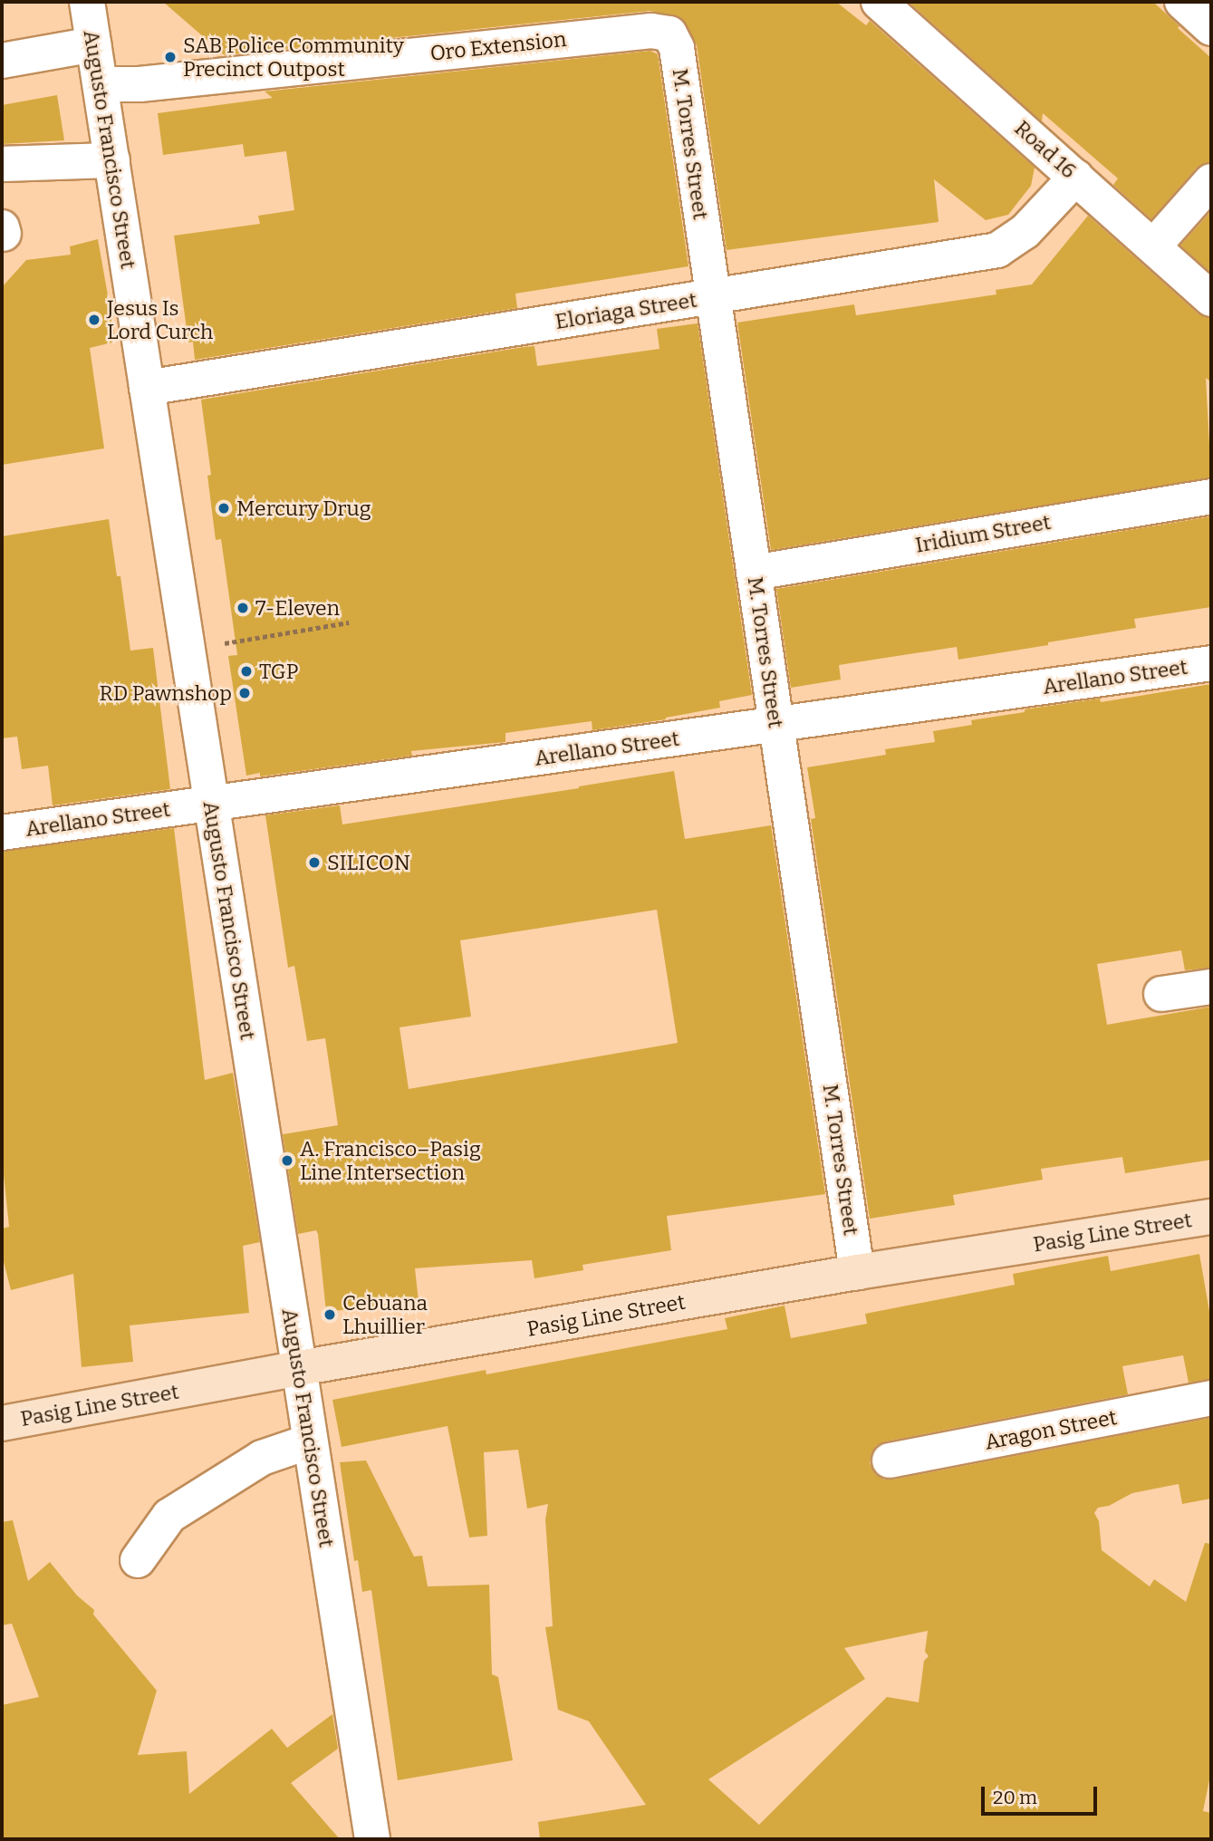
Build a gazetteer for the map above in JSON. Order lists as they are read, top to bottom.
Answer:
{
  "streets": {
    "main road": ["Pasig Line Street"],
    "street": [
      "Oro Extension",
      "M. Torres Street",
      "Augusto Francisco Street",
      "Road 16",
      "Eloriaga Street",
      "Iridium Street",
      "Arellano Street",
      "Aragon Street"
    ]
  },
  "crossings": [
    ["Oro Extension", "M. Torres Street"],
    ["Oro Extension", "Augusto Francisco Street"],
    ["M. Torres Street", "Eloriaga Street"],
    ["M. Torres Street", "Iridium Street"],
    ["M. Torres Street", "Arellano Street"],
    ["M. Torres Street", "Pasig Line Street"],
    ["Augusto Francisco Street", "Eloriaga Street"],
    ["Augusto Francisco Street", "Arellano Street"],
    ["Augusto Francisco Street", "Pasig Line Street"],
    ["Road 16", "Eloriaga Street"]
  ],
  "places": [
    "SAB Police Community Precinct Outpost",
    "Jesus Is Lord Curch",
    "Mercury Drug",
    "7-Eleven",
    "TGP",
    "RD Pawnshop",
    "SILICON",
    "A. Francisco–Pasig Line Intersection",
    "Cebuana Lhuillier"
  ],
  "scale_bar": "20 m"
}
